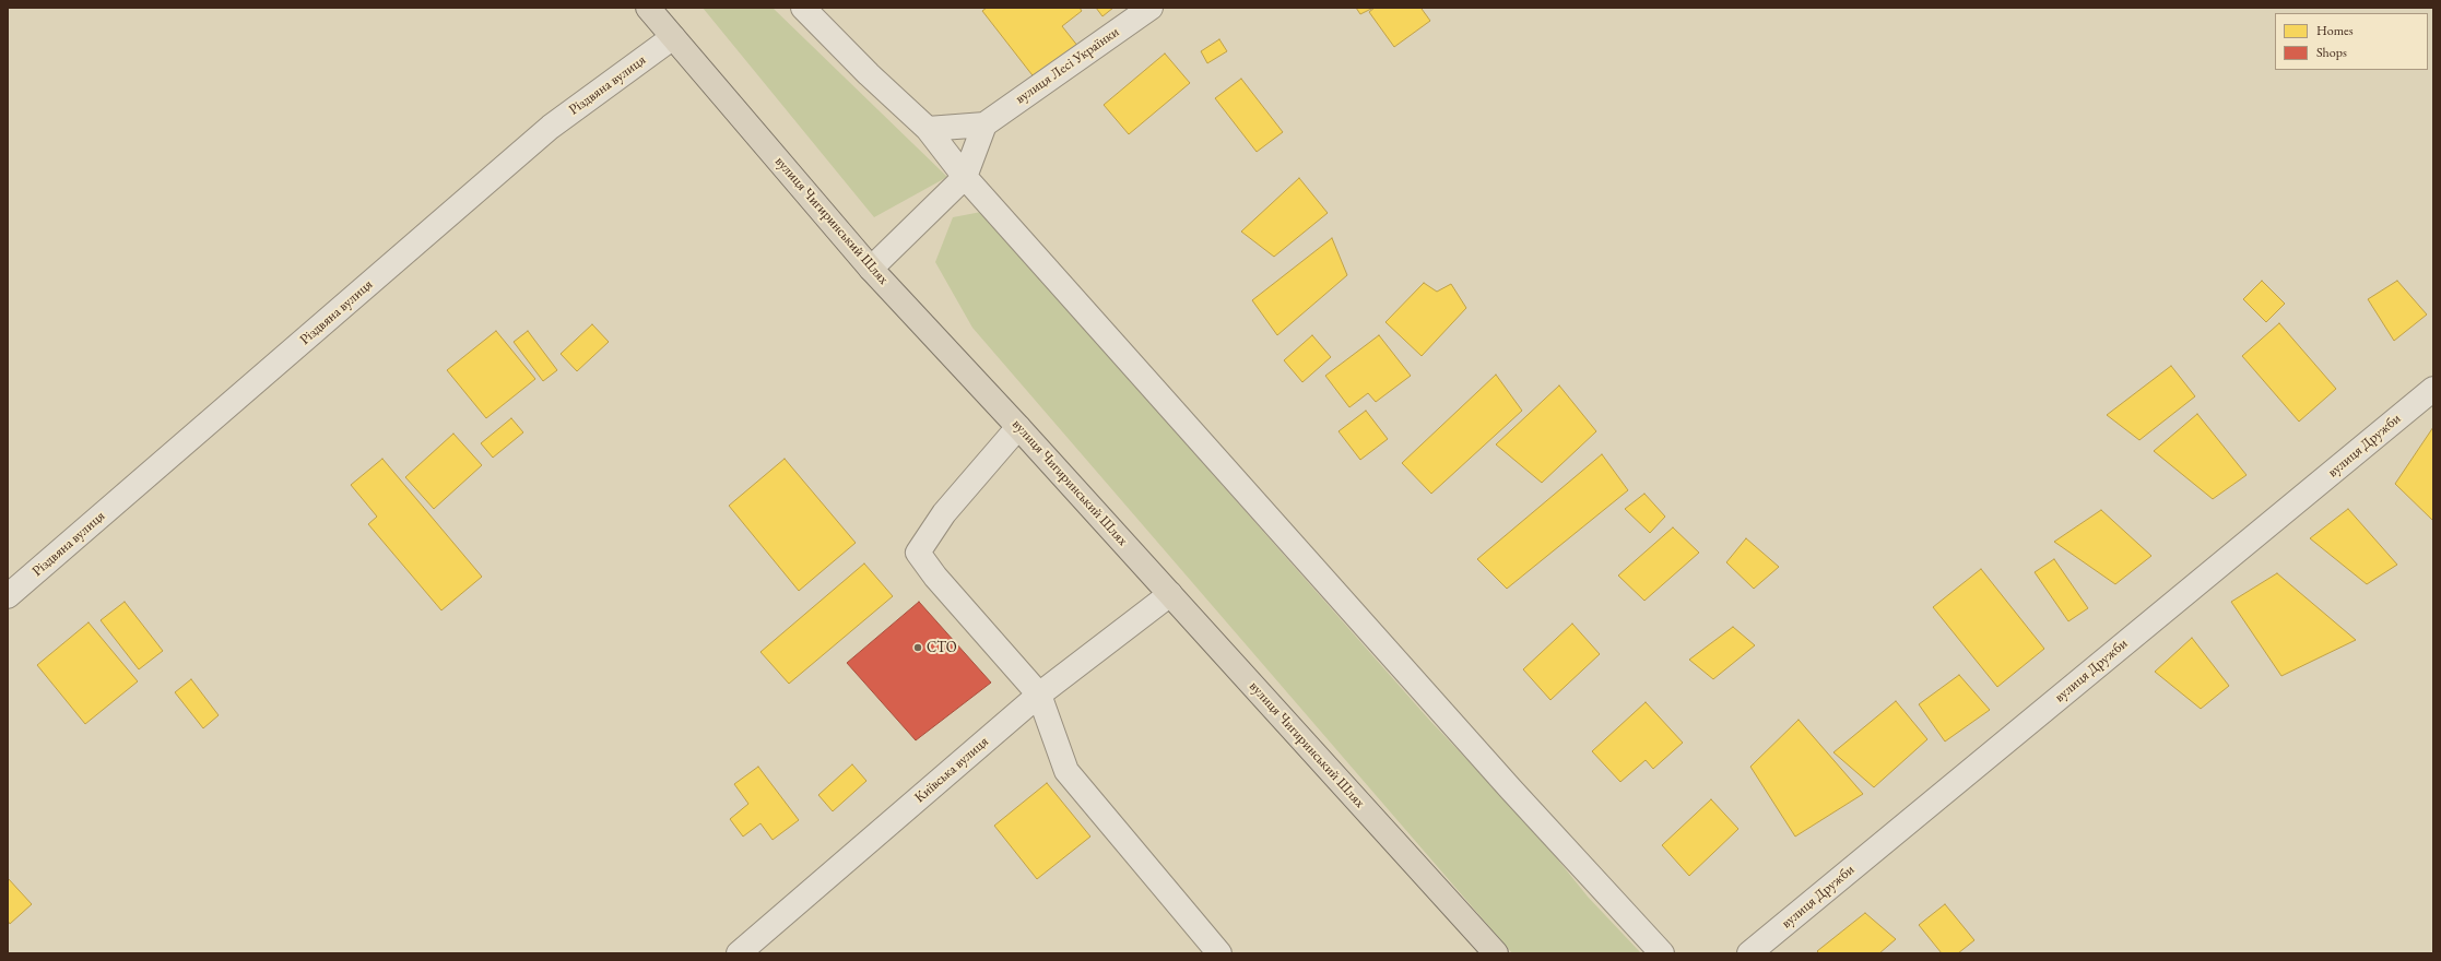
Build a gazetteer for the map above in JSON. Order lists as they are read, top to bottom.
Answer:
{
  "streets": {
    "main road": ["вулиця Чигиринський Шлях"],
    "street": [
      "вулиця Лесі Українки",
      "Різдвяна вулиця",
      "вулиця Дружби",
      "Київська вулиця"
    ]
  },
  "crossings": [
    ["Різдвяна вулиця", "вулиця Чигиринський Шлях"],
    ["вулиця Чигиринський Шлях", "Київська вулиця"]
  ],
  "places": ["СТО"],
  "legend": ["Homes", "Shops"]
}
